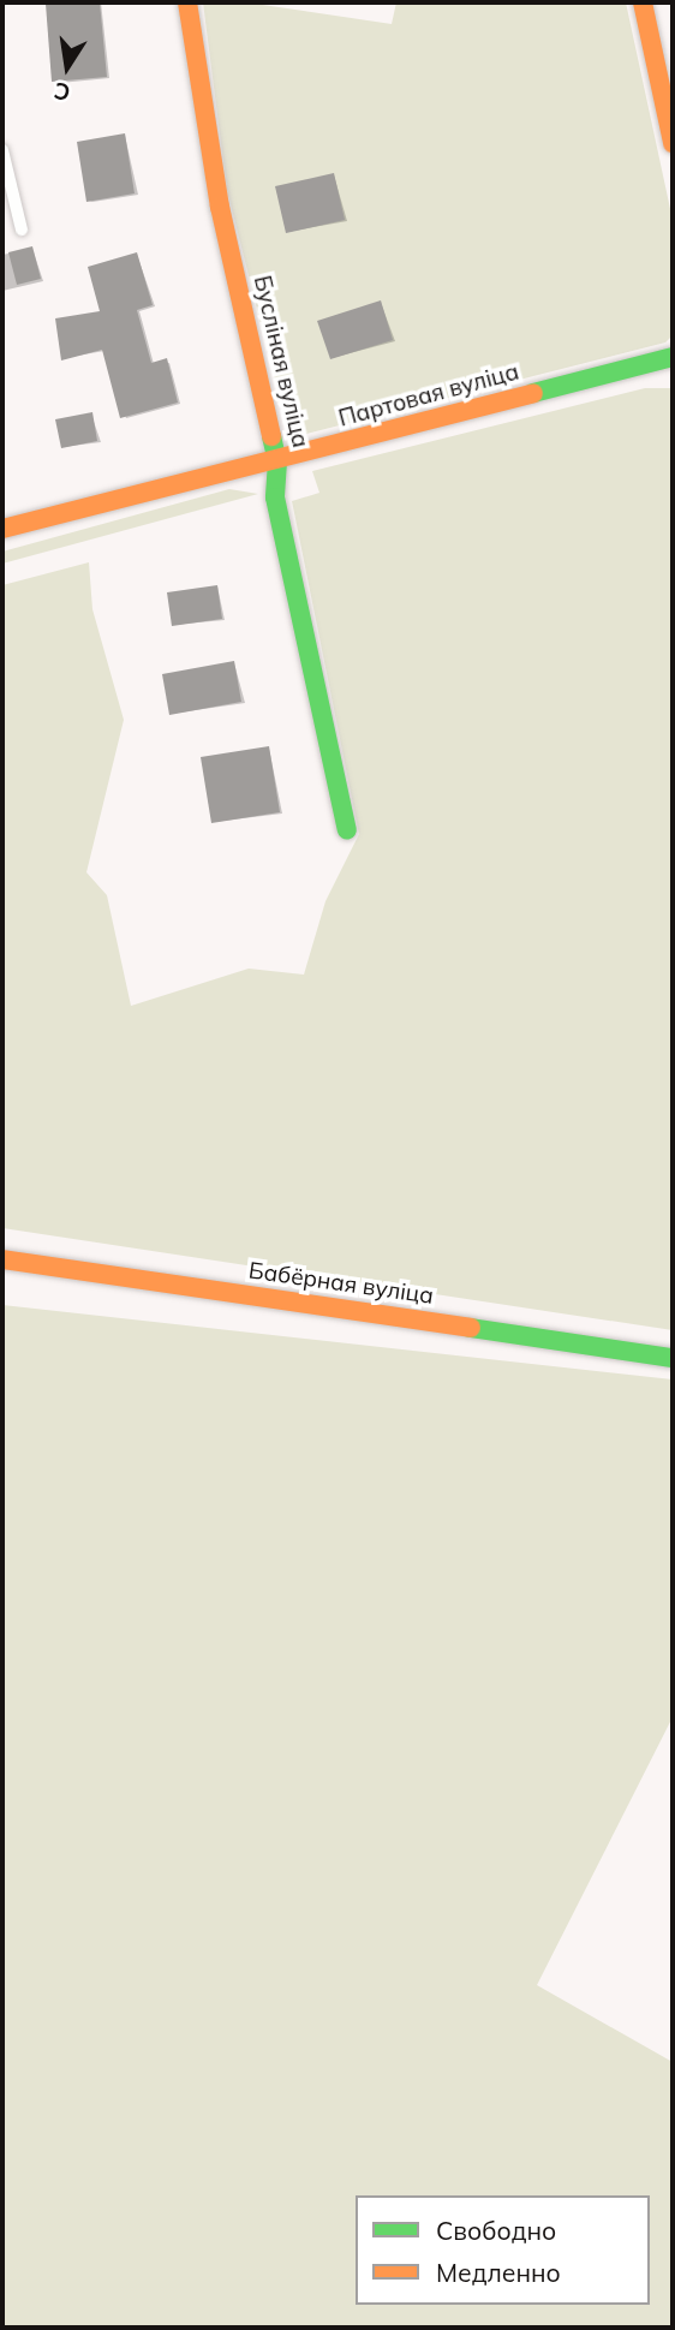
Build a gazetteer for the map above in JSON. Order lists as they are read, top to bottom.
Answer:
{
  "streets": {
    "street": ["Бусліная вуліца", "Партовая вуліца", "Бабёрная вуліца"]
  },
  "crossings": [
    ["Бусліная вуліца", "Партовая вуліца"]
  ],
  "legend": ["Свободно", "Медленно"],
  "north": "bottom"
}
